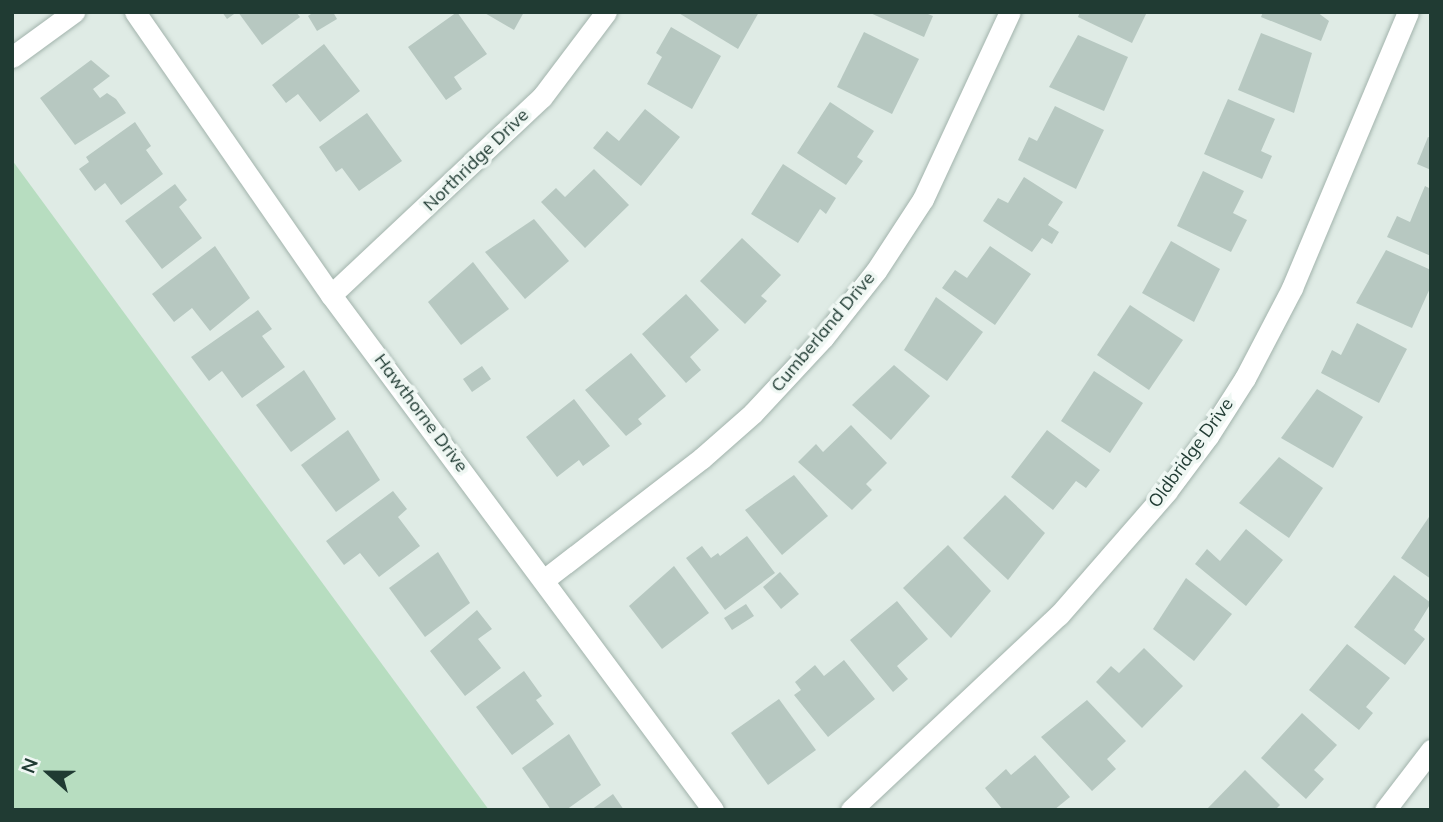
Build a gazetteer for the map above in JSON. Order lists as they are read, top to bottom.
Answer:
{
  "streets": {
    "street": [
      "Northridge Drive",
      "Cumberland Drive",
      "Hawthorne Drive",
      "Oldbridge Drive"
    ]
  },
  "crossings": [
    ["Northridge Drive", "Hawthorne Drive"],
    ["Cumberland Drive", "Hawthorne Drive"]
  ],
  "north": "left"
}
